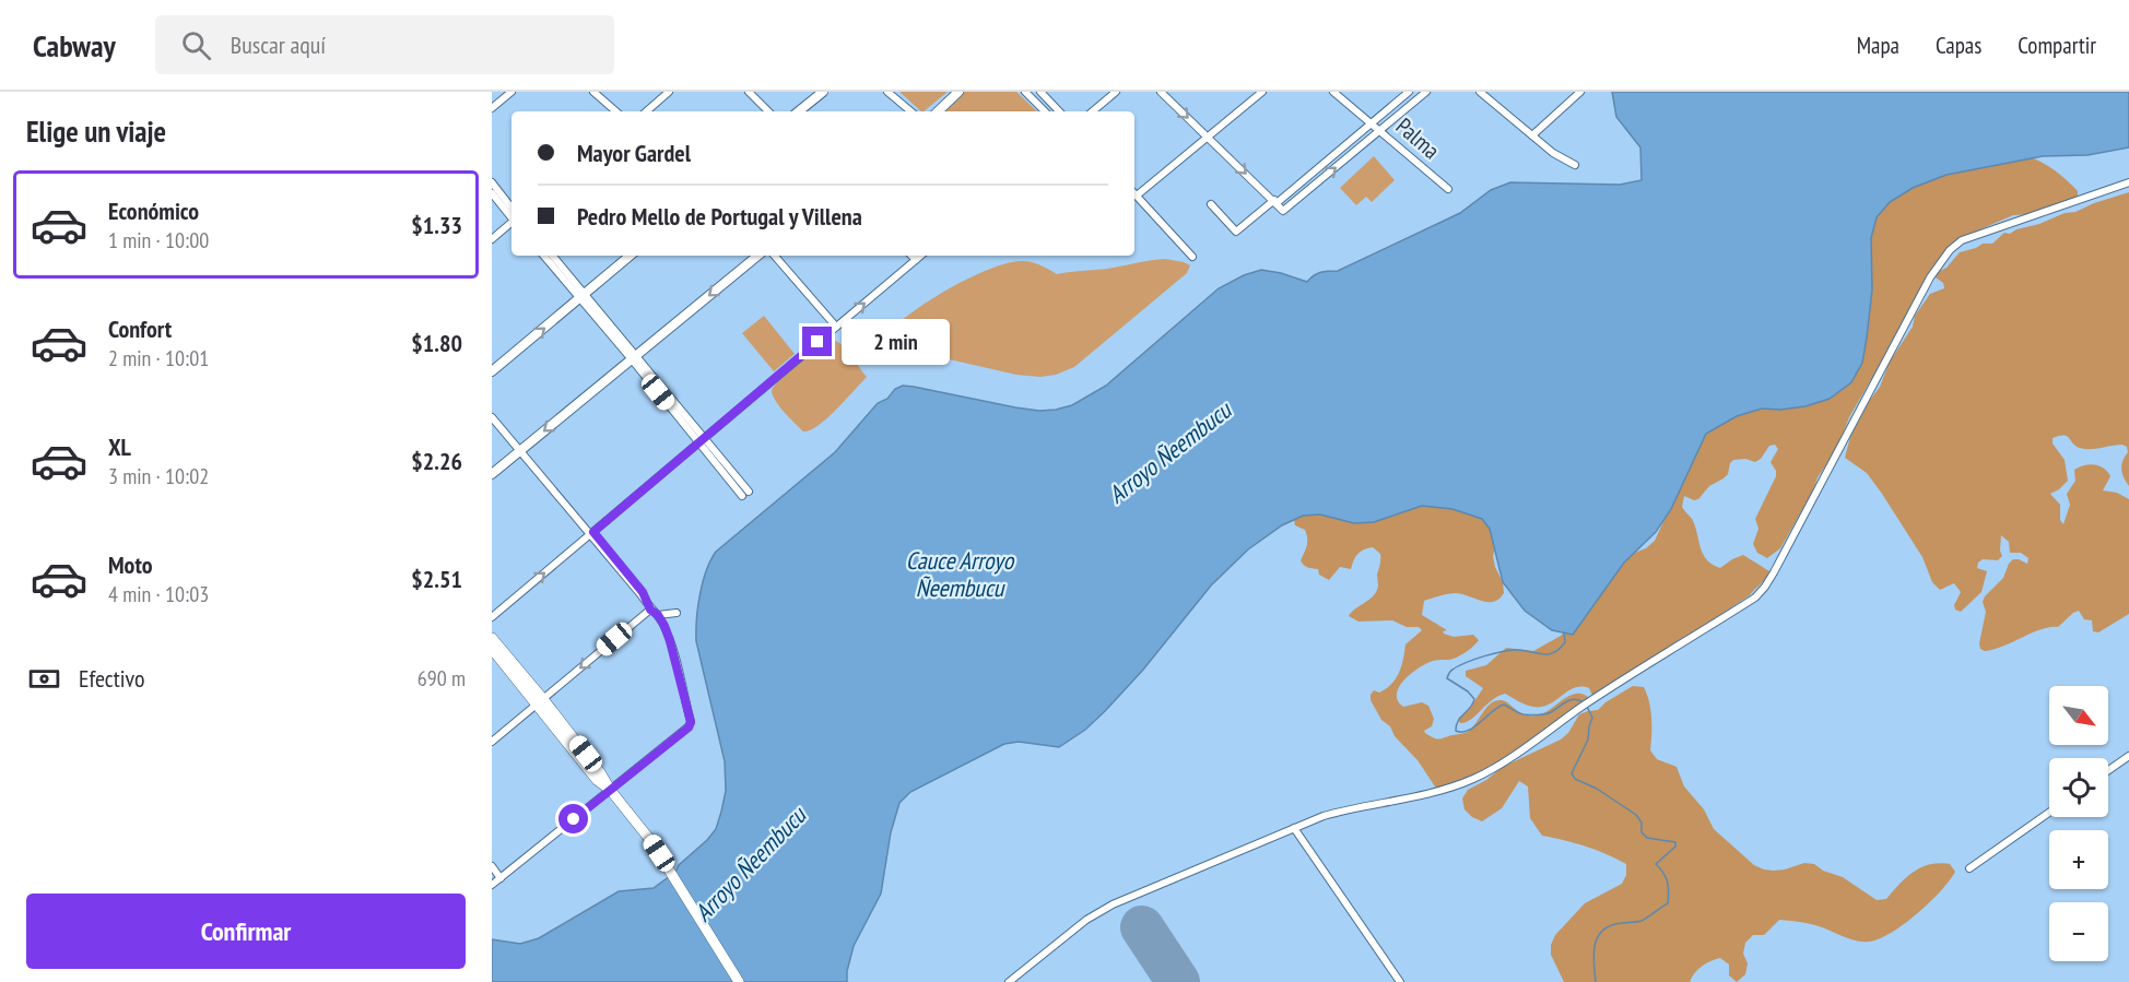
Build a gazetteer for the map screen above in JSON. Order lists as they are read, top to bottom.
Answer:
{
  "streets": {
    "street": ["Palma"]
  },
  "water": ["Arroyo Ñeembucu", "Cauce Arroyo Ñeembucu"],
  "north": "bottom right",
  "page": {
    "header": "Cabway",
    "search": "Buscar aquí",
    "nav": ["Mapa", "Capas", "Compartir"],
    "heading": "Elige un viaje",
    "banner": ["Mayor Gardel", "Pedro Mello de Portugal y Villena"],
    "list": [
      {
        "name": "Económico",
        "note": "1 min · 10:00",
        "value": "$1.33"
      },
      {
        "name": "Confort",
        "note": "2 min · 10:01",
        "value": "$1.80"
      },
      {
        "name": "XL",
        "note": "3 min · 10:02",
        "value": "$2.26"
      },
      {
        "name": "Moto",
        "note": "4 min · 10:03",
        "value": "$2.51"
      }
    ],
    "bubble": "2 min",
    "pay": ["Efectivo", "690 m"],
    "map_buttons": ["+", "−"],
    "buttons": "Confirmar"
  }
}
